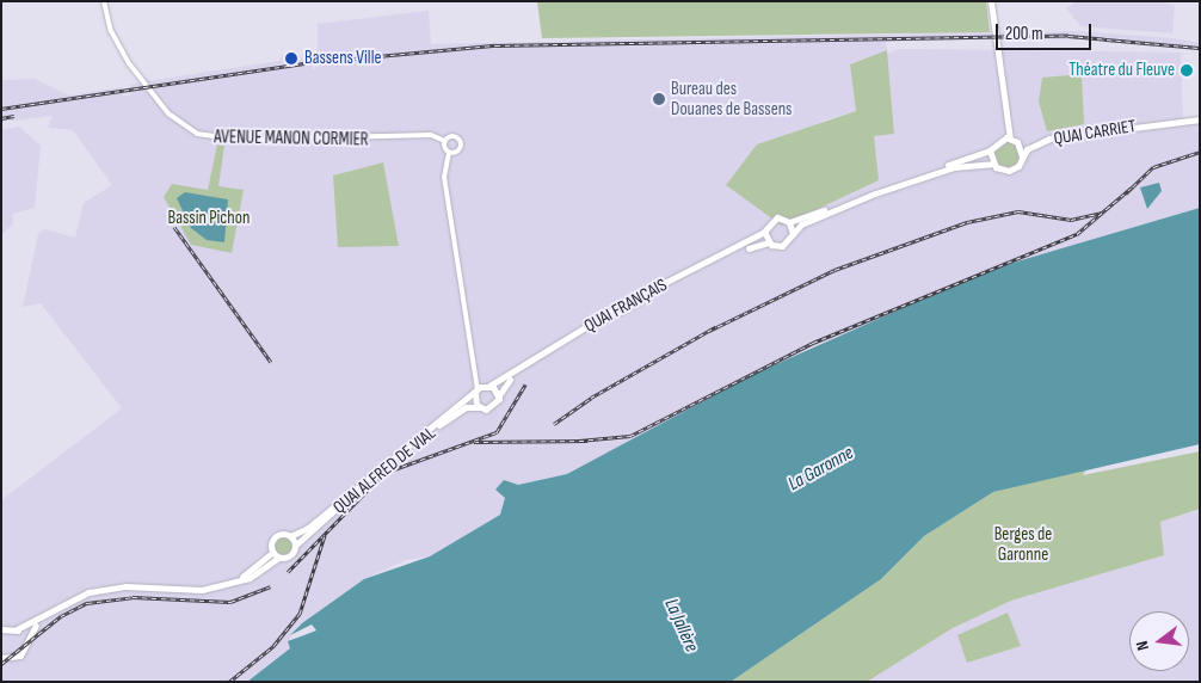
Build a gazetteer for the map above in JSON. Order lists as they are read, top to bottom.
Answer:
{
  "streets": {
    "main road": ["QUAI CARRIET", "QUAI FRANÇAIS", "QUAI ALFRED DE VIAL"],
    "street": ["AVENUE MANON CORMIER"]
  },
  "crossings": [
    ["QUAI FRANÇAIS", "QUAI ALFRED DE VIAL"]
  ],
  "water": ["La Garonne", "La Jallère"],
  "parks": ["Bassin Pichon", "Berges de Garonne"],
  "places": ["Bassens Ville", "Théatre du Fleuve", "Bureau des Douanes de Bassens"],
  "scale_bar": "200 m",
  "north": "left"
}
